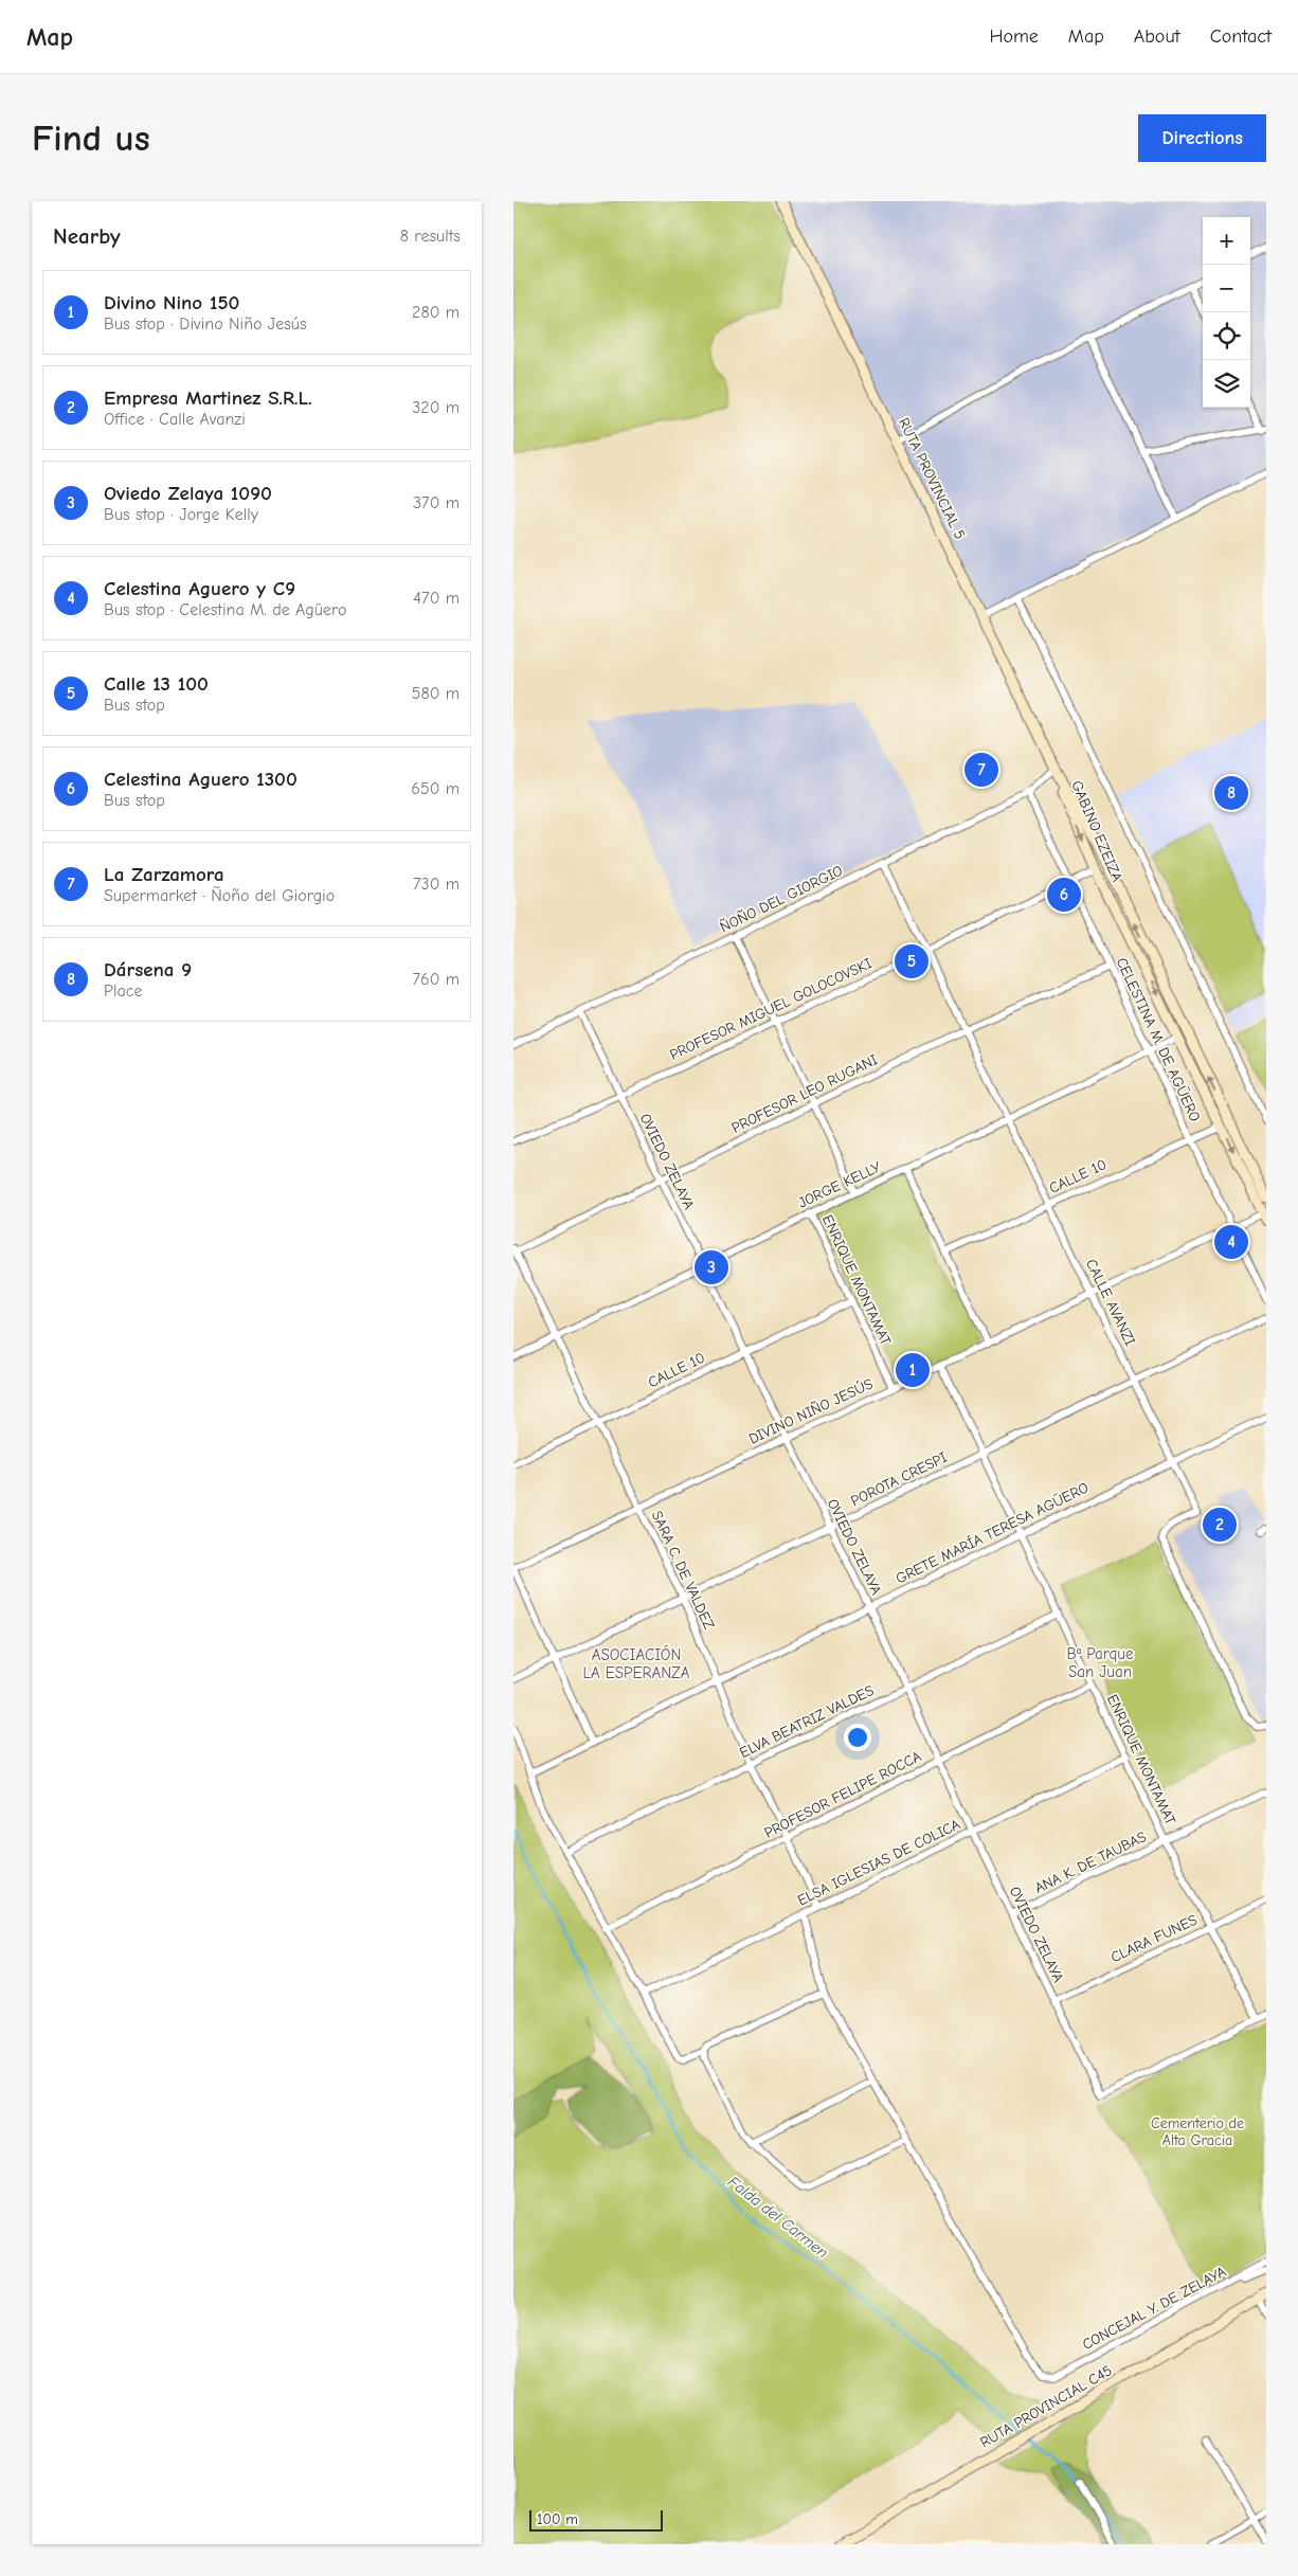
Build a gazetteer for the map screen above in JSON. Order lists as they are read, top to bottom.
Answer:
{
  "streets": {
    "main road": ["RUTA PROVINCIAL 5", "GABINO EZEIZA", "RUTA PROVINCIAL C45"],
    "street": [
      "ÑOÑO DEL GIORGIO",
      "PROFESOR MIGUEL GOLOCOVSKI",
      "CELESTINA M. DE AGÜERO",
      "PROFESOR LEO RUGANI",
      "OVIEDO ZELAYA",
      "CALLE 10",
      "JORGE KELLY",
      "ENRIQUE MONTAMAT",
      "CALLE AVANZI",
      "DIVINO NIÑO JESÚS",
      "POROTA CRESPI",
      "GRETE MARÍA TERESA AGÜERO",
      "SARA C. DE VALDEZ",
      "ELVA BEATRIZ VALDES",
      "PROFESOR FELIPE ROCCA",
      "ELSA IGLESIAS DE COLICA",
      "ANA K. DE TAUBAS",
      "CLARA FUNES",
      "CONCEJAL Y. DE ZELAYA"
    ]
  },
  "crossings": [
    ["RUTA PROVINCIAL 5", "GABINO EZEIZA"],
    ["RUTA PROVINCIAL 5", "ÑOÑO DEL GIORGIO"],
    ["GABINO EZEIZA", "ÑOÑO DEL GIORGIO"],
    ["GABINO EZEIZA", "PROFESOR MIGUEL GOLOCOVSKI"],
    ["GABINO EZEIZA", "CALLE 10"],
    ["GABINO EZEIZA", "JORGE KELLY"],
    ["GABINO EZEIZA", "DIVINO NIÑO JESÚS"],
    ["ÑOÑO DEL GIORGIO", "CELESTINA M. DE AGÜERO"],
    ["ÑOÑO DEL GIORGIO", "OVIEDO ZELAYA"],
    ["ÑOÑO DEL GIORGIO", "CALLE AVANZI"],
    ["PROFESOR MIGUEL GOLOCOVSKI", "CELESTINA M. DE AGÜERO"],
    ["PROFESOR MIGUEL GOLOCOVSKI", "OVIEDO ZELAYA"],
    ["PROFESOR MIGUEL GOLOCOVSKI", "CALLE AVANZI"],
    ["CELESTINA M. DE AGÜERO", "PROFESOR LEO RUGANI"],
    ["CELESTINA M. DE AGÜERO", "CALLE 10"],
    ["CELESTINA M. DE AGÜERO", "JORGE KELLY"],
    ["CELESTINA M. DE AGÜERO", "DIVINO NIÑO JESÚS"],
    ["PROFESOR LEO RUGANI", "OVIEDO ZELAYA"],
    ["PROFESOR LEO RUGANI", "CALLE AVANZI"],
    ["PROFESOR LEO RUGANI", "SARA C. DE VALDEZ"],
    ["OVIEDO ZELAYA", "CALLE 10"],
    ["OVIEDO ZELAYA", "JORGE KELLY"],
    ["OVIEDO ZELAYA", "ENRIQUE MONTAMAT"],
    ["OVIEDO ZELAYA", "DIVINO NIÑO JESÚS"],
    ["OVIEDO ZELAYA", "POROTA CRESPI"],
    ["OVIEDO ZELAYA", "GRETE MARÍA TERESA AGÜERO"],
    ["OVIEDO ZELAYA", "ELVA BEATRIZ VALDES"],
    ["OVIEDO ZELAYA", "PROFESOR FELIPE ROCCA"],
    ["OVIEDO ZELAYA", "ELSA IGLESIAS DE COLICA"],
    ["OVIEDO ZELAYA", "ANA K. DE TAUBAS"],
    ["OVIEDO ZELAYA", "CLARA FUNES"],
    ["CALLE 10", "ENRIQUE MONTAMAT"],
    ["CALLE 10", "CALLE AVANZI"],
    ["CALLE 10", "SARA C. DE VALDEZ"],
    ["JORGE KELLY", "ENRIQUE MONTAMAT"],
    ["JORGE KELLY", "CALLE AVANZI"],
    ["JORGE KELLY", "SARA C. DE VALDEZ"],
    ["ENRIQUE MONTAMAT", "DIVINO NIÑO JESÚS"],
    ["ENRIQUE MONTAMAT", "POROTA CRESPI"],
    ["ENRIQUE MONTAMAT", "GRETE MARÍA TERESA AGÜERO"],
    ["ENRIQUE MONTAMAT", "ELVA BEATRIZ VALDES"],
    ["ENRIQUE MONTAMAT", "PROFESOR FELIPE ROCCA"],
    ["ENRIQUE MONTAMAT", "ELSA IGLESIAS DE COLICA"],
    ["ENRIQUE MONTAMAT", "ANA K. DE TAUBAS"],
    ["ENRIQUE MONTAMAT", "CLARA FUNES"],
    ["CALLE AVANZI", "DIVINO NIÑO JESÚS"],
    ["CALLE AVANZI", "POROTA CRESPI"],
    ["CALLE AVANZI", "GRETE MARÍA TERESA AGÜERO"],
    ["DIVINO NIÑO JESÚS", "SARA C. DE VALDEZ"],
    ["POROTA CRESPI", "SARA C. DE VALDEZ"],
    ["GRETE MARÍA TERESA AGÜERO", "SARA C. DE VALDEZ"],
    ["SARA C. DE VALDEZ", "ELVA BEATRIZ VALDES"],
    ["SARA C. DE VALDEZ", "PROFESOR FELIPE ROCCA"],
    ["SARA C. DE VALDEZ", "ELSA IGLESIAS DE COLICA"]
  ],
  "districts": ["Bª Parque San Juan", "ASOCIACIÓN LA ESPERANZA"],
  "water": ["Falda del Carmen"],
  "parks": ["Cementerio de Alta Gracia"],
  "scale_bar": "100 m",
  "page": {
    "header": "Map",
    "nav": [
      "Home",
      "Map",
      "About",
      "Contact"
    ],
    "buttons": "Directions",
    "title": "Find us",
    "heading": ["Nearby", "8 results"],
    "map_buttons": ["+", "−"],
    "list": [
      {
        "mark": "1",
        "name": "Divino Nino 150",
        "note": "Bus stop · Divino Niño Jesús",
        "value": "280 m"
      },
      {
        "mark": "2",
        "name": "Empresa Martinez S.R.L.",
        "note": "Office · Calle Avanzi",
        "value": "320 m"
      },
      {
        "mark": "3",
        "name": "Oviedo Zelaya 1090",
        "note": "Bus stop · Jorge Kelly",
        "value": "370 m"
      },
      {
        "mark": "4",
        "name": "Celestina Aguero y C9",
        "note": "Bus stop · Celestina M. de Agüero",
        "value": "470 m"
      },
      {
        "mark": "5",
        "name": "Calle 13 100",
        "note": "Bus stop",
        "value": "580 m"
      },
      {
        "mark": "6",
        "name": "Celestina Aguero 1300",
        "note": "Bus stop",
        "value": "650 m"
      },
      {
        "mark": "7",
        "name": "La Zarzamora",
        "note": "Supermarket · Ñoño del Giorgio",
        "value": "730 m"
      },
      {
        "mark": "8",
        "name": "Dársena 9",
        "note": "Place",
        "value": "760 m"
      }
    ],
    "pins": [
      "7",
      "8",
      "6",
      "5",
      "4",
      "3",
      "1",
      "2"
    ],
    "scale": "100 m"
  }
}
